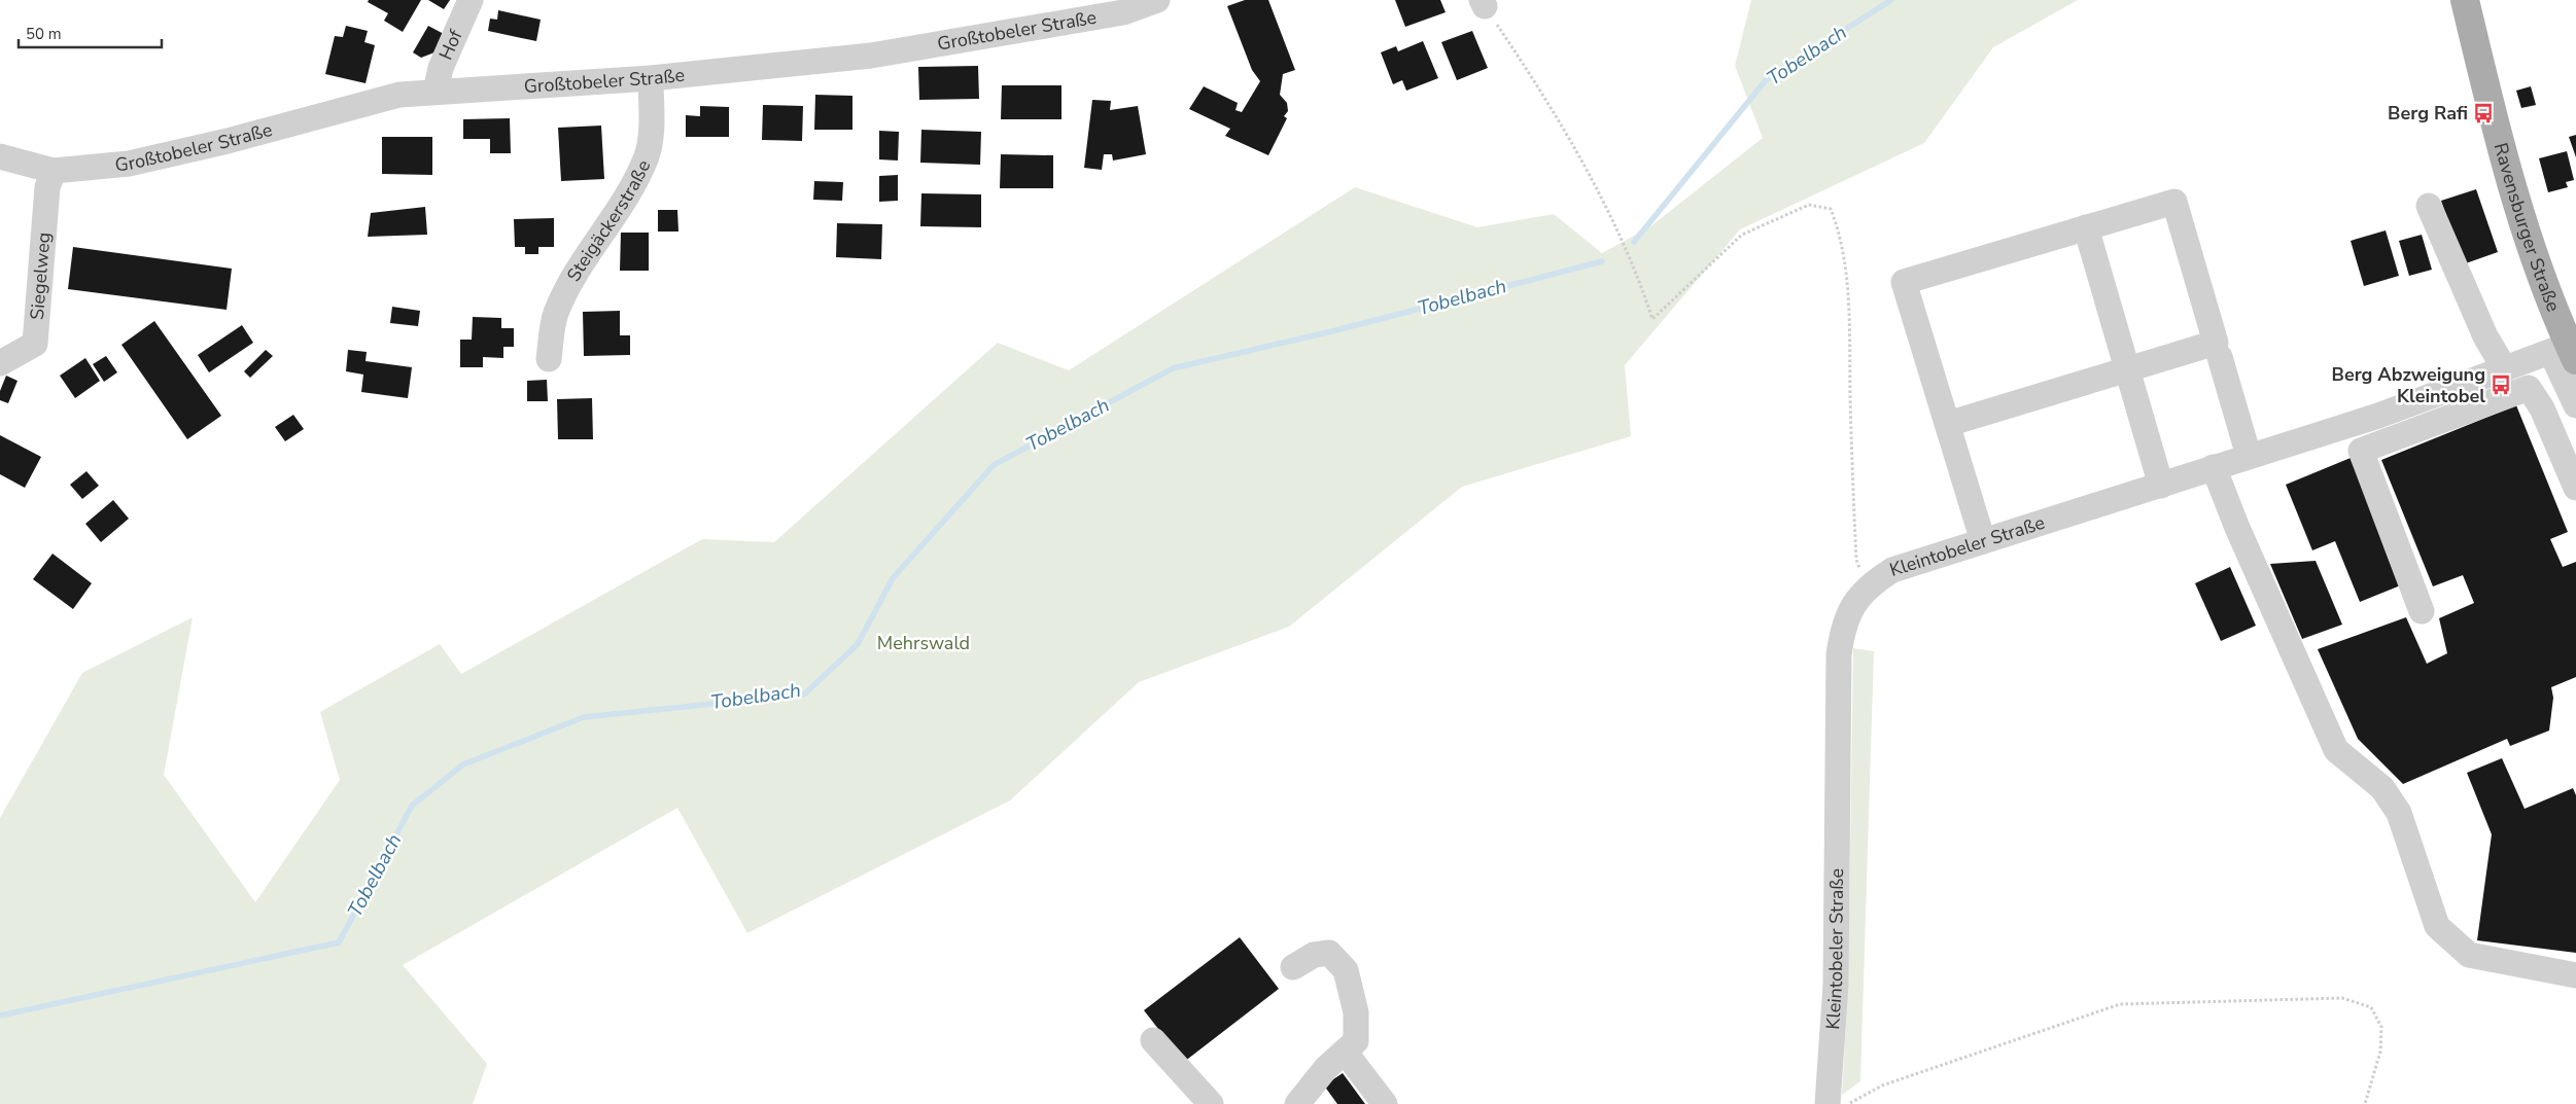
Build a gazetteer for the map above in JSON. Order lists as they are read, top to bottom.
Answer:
{
  "streets": {
    "main road": ["Ravensburger Straße"],
    "street": [
      "Großtobeler Straße",
      "Hof",
      "Steigäckerstraße",
      "Siegelweg",
      "Kleintobeler Straße"
    ]
  },
  "crossings": [
    ["Großtobeler Straße", "Hof"],
    ["Großtobeler Straße", "Steigäckerstraße"],
    ["Großtobeler Straße", "Siegelweg"],
    ["Ravensburger Straße", "Kleintobeler Straße"]
  ],
  "water": ["Tobelbach"],
  "parks": ["Mehrswald"],
  "places": {
    "bus stop": ["Berg Rafi", "Berg Abzweigung Kleintobel"]
  },
  "scale_bar": "50 m"
}
